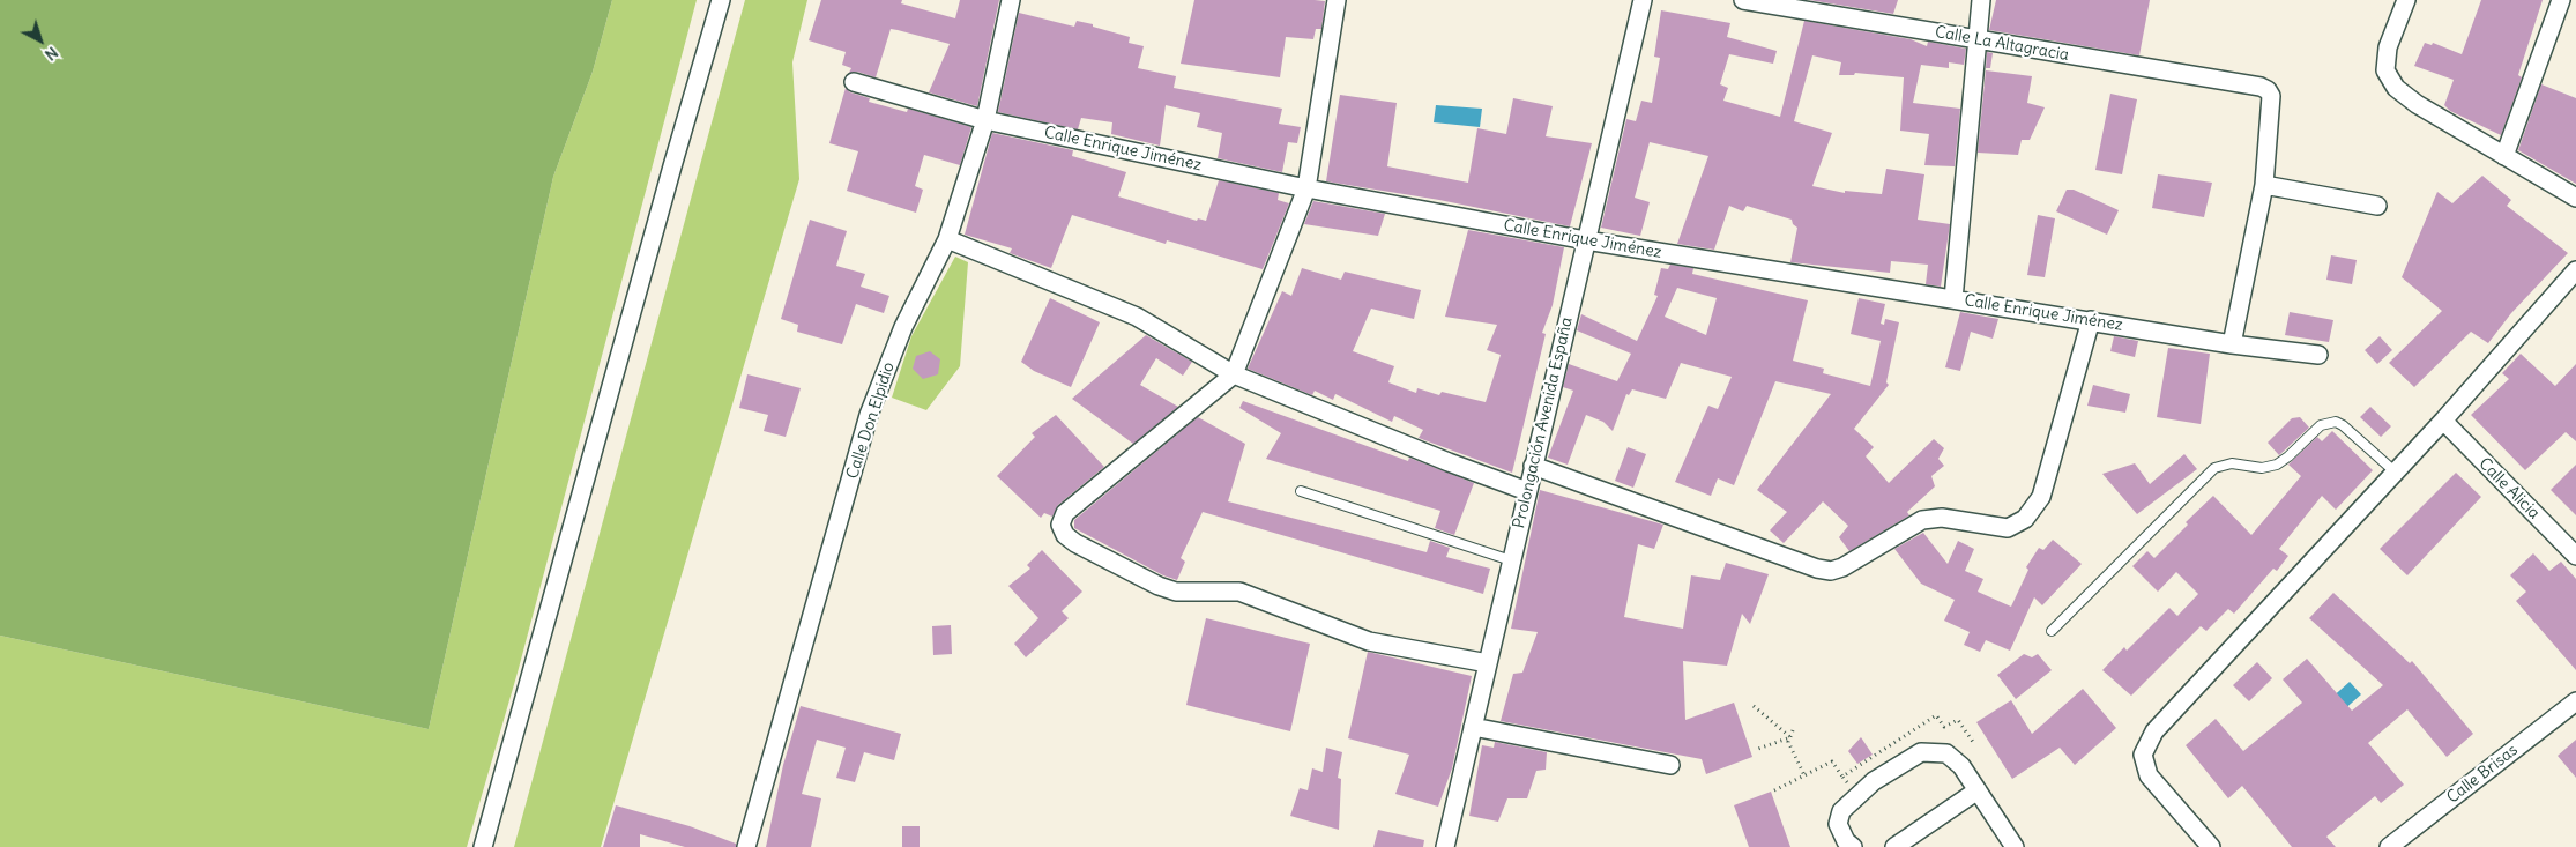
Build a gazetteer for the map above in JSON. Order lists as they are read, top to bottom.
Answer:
{
  "streets": {
    "street": [
      "Calle La Altagracia",
      "Calle Enrique Jiménez",
      "Calle Don Elpidio",
      "Prolongación Avenida España",
      "Calle Alicia",
      "Calle Brisas"
    ]
  },
  "crossings": [
    ["Calle Enrique Jiménez", "Calle Don Elpidio"],
    ["Calle Enrique Jiménez", "Prolongación Avenida España"]
  ],
  "north": "bottom right"
}
